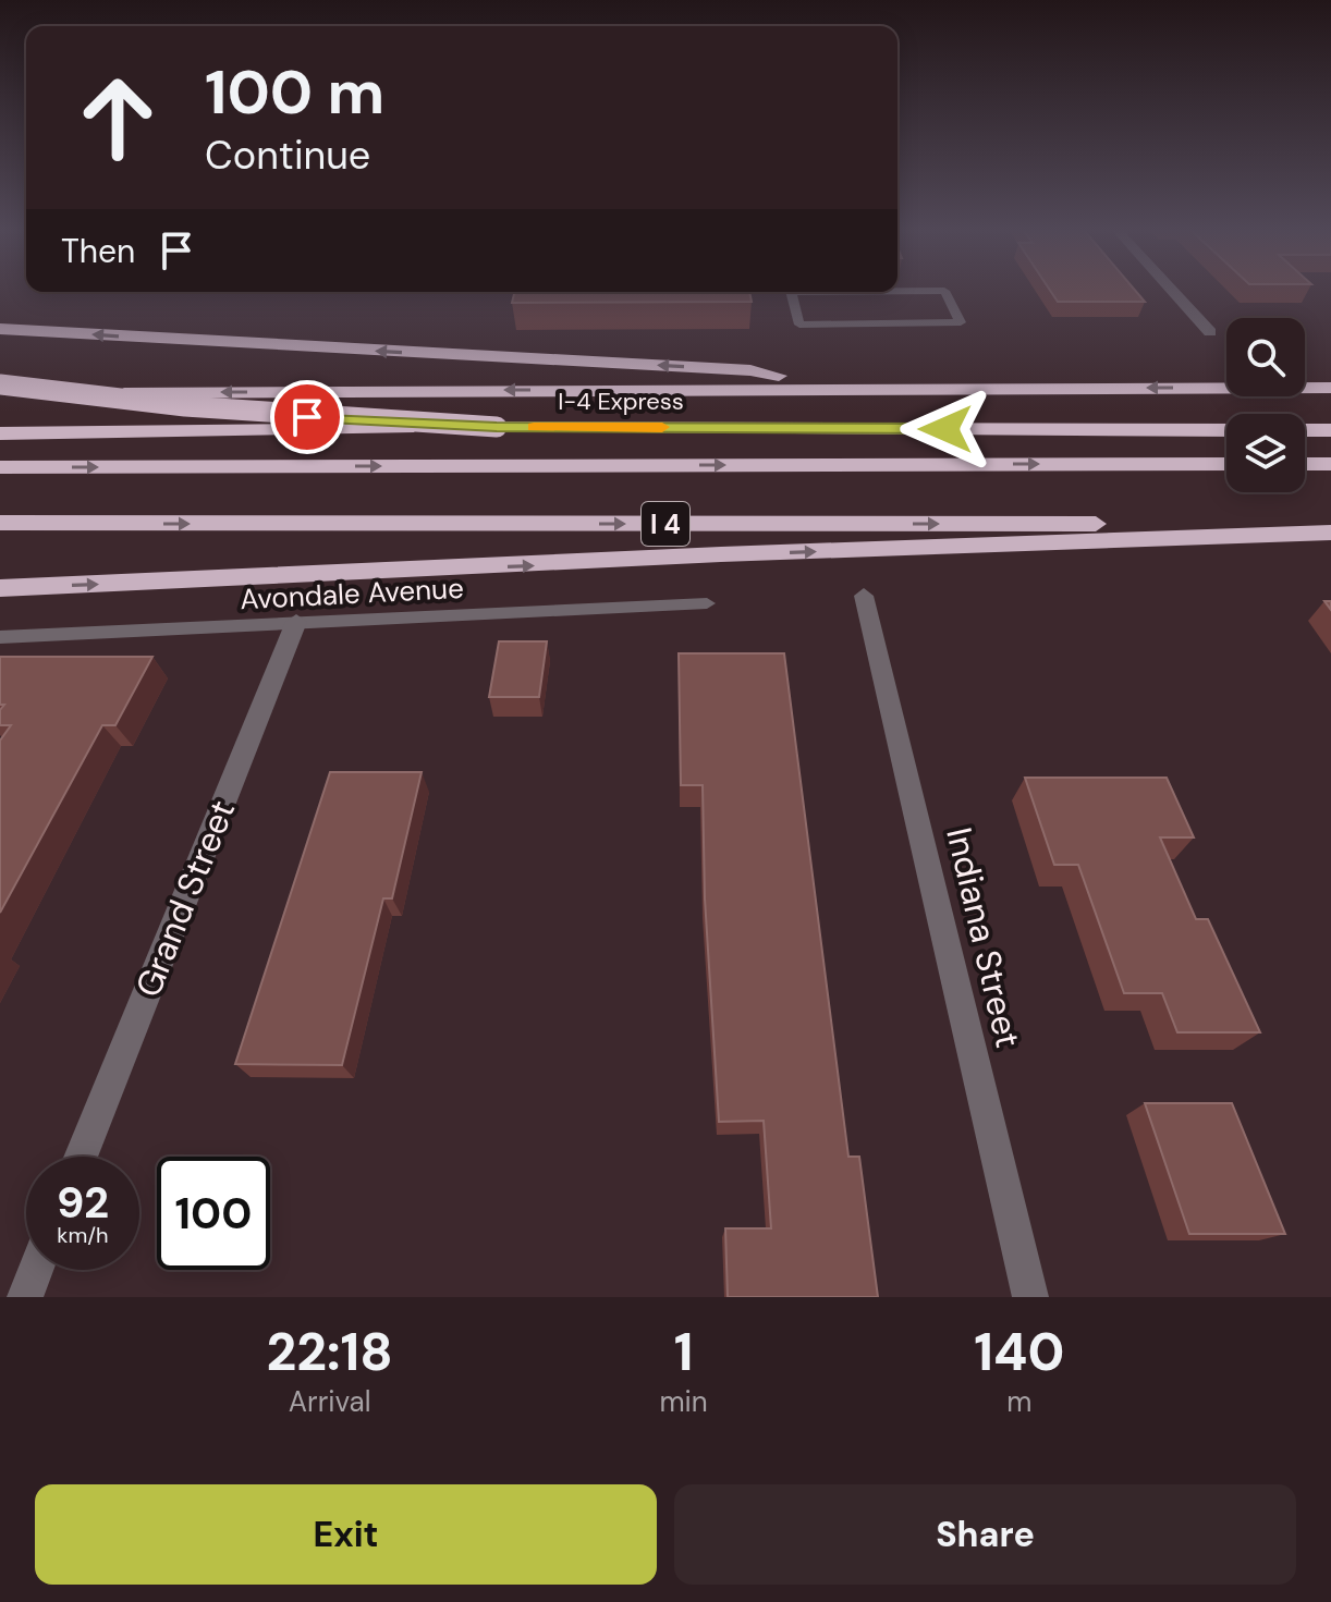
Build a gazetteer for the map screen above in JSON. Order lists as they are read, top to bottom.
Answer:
{
  "streets": {
    "highway": ["I-4 Express", "I 4"],
    "street": ["Grand Street", "Indiana Street"],
    "lane": ["Avondale Avenue"]
  },
  "crossings": [
    ["Avondale Avenue", "Grand Street"]
  ],
  "page": {
    "turn": ["100 m", "Continue"],
    "then": "Then",
    "speed": "92 km/h",
    "limit": "100",
    "eta": [
      "22:18",
      "Arrival",
      "1",
      "min",
      "140",
      "m"
    ],
    "buttons": ["Exit", "Share"]
  }
}
